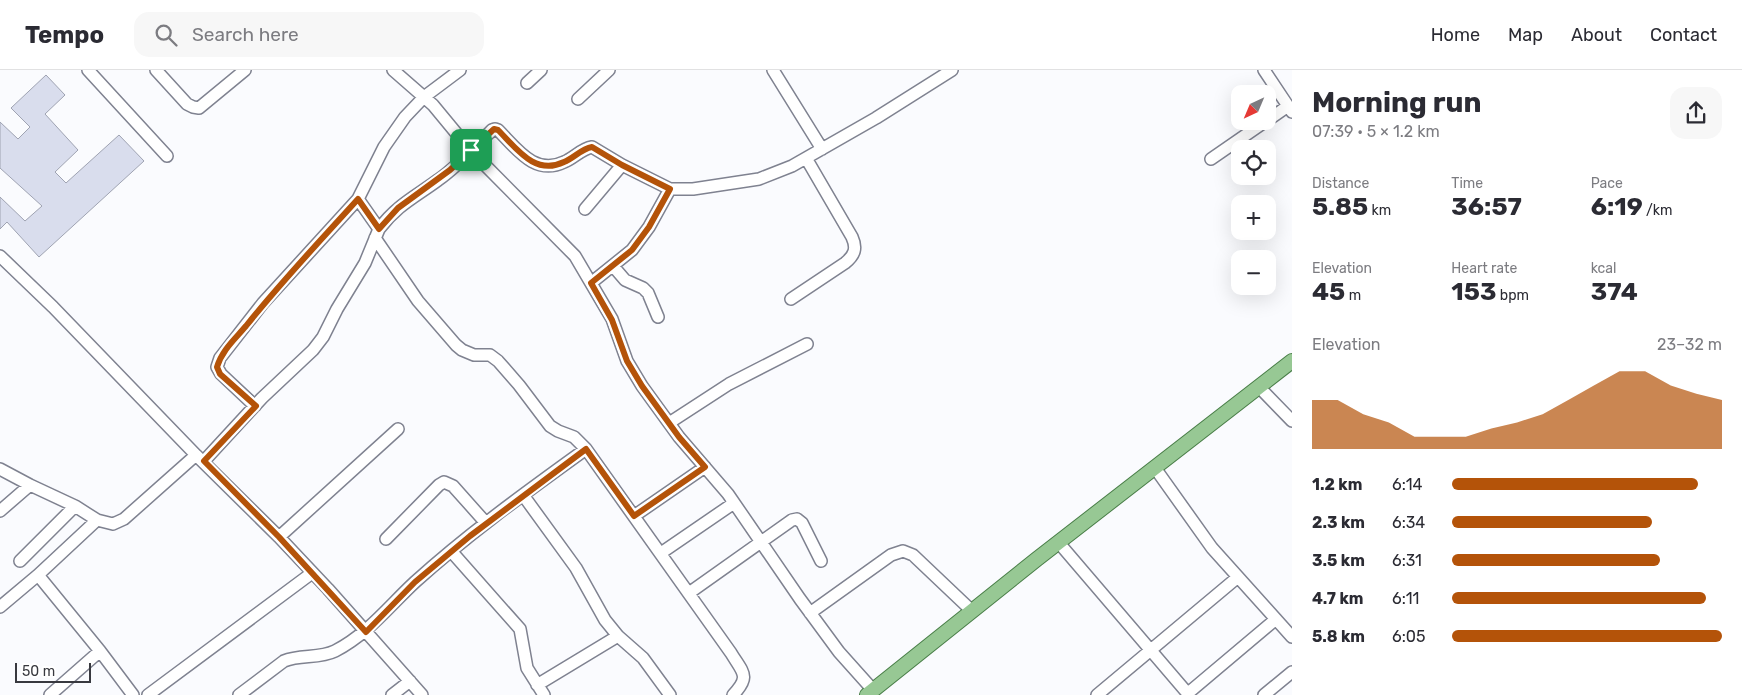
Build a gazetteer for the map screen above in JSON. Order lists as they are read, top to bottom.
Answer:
{
  "scale_bar": "50 m",
  "north": "bottom left",
  "page": {
    "header": "Tempo",
    "search": "Search here",
    "nav": [
      "Home",
      "Map",
      "About",
      "Contact"
    ],
    "heading": ["Morning run", "07:39 · 5 × 1.2 km"],
    "map_buttons": ["+", "−"],
    "stats": [
      ["Distance", "5.85 km"],
      ["Time", "36:57"],
      ["Pace", "6:19 /km"],
      ["Elevation", "45 m"],
      ["Heart rate", "153 bpm"],
      ["kcal", "374"]
    ],
    "chart": ["Elevation", "23–32 m"],
    "list": [
      {
        "name": "1.2 km",
        "note": "6:14"
      },
      {
        "name": "2.3 km",
        "note": "6:34"
      },
      {
        "name": "3.5 km",
        "note": "6:31"
      },
      {
        "name": "4.7 km",
        "note": "6:11"
      },
      {
        "name": "5.8 km",
        "note": "6:05"
      }
    ],
    "scale": "50 m"
  }
}
